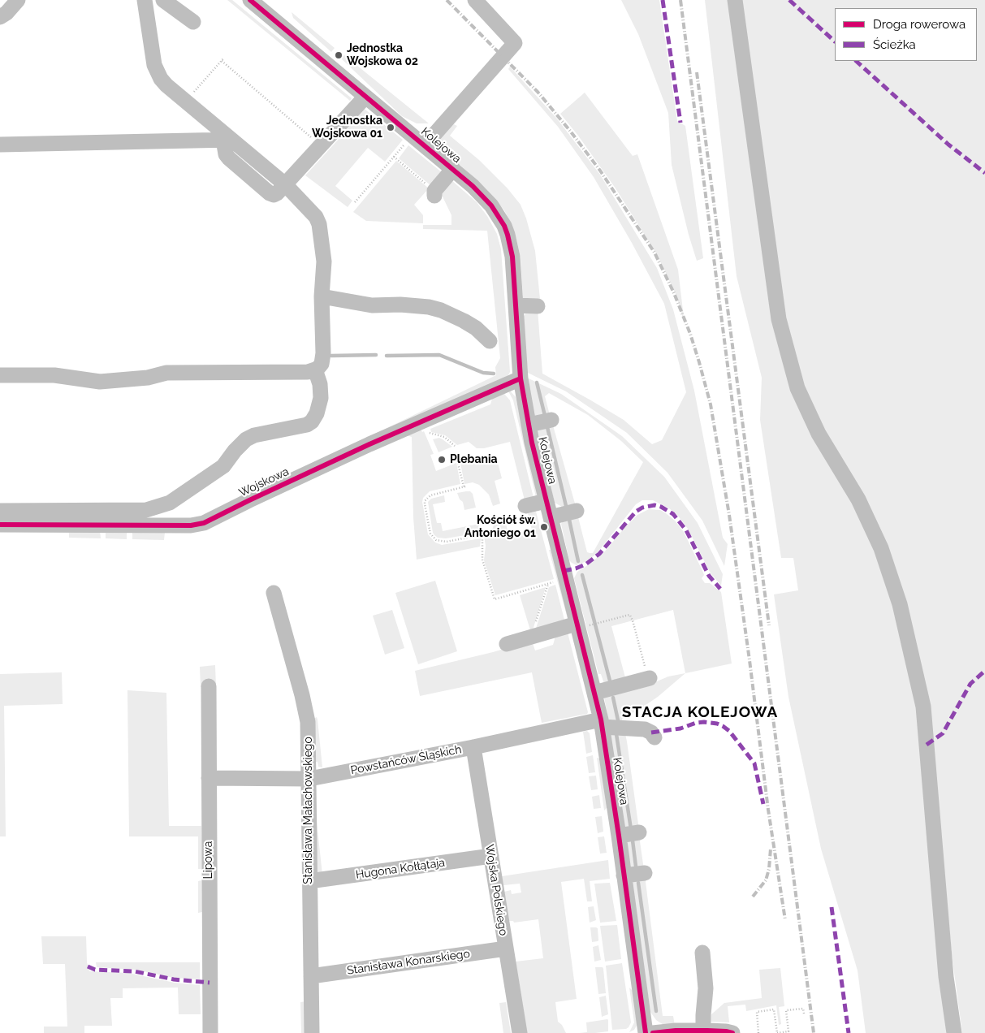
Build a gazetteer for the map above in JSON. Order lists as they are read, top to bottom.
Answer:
{
  "streets": {
    "street": [
      "Kolejowa",
      "Wojskowa",
      "Powstańców Śląskich",
      "Stanisława Małachowskiego",
      "Lipowa",
      "Hugona Kołłątaja",
      "Wojska Polskiego",
      "Stanisława Konarskiego"
    ]
  },
  "crossings": [
    ["Kolejowa", "Wojskowa"],
    ["Kolejowa", "Powstańców Śląskich"],
    ["Powstańców Śląskich", "Stanisława Małachowskiego"],
    ["Powstańców Śląskich", "Lipowa"],
    ["Powstańców Śląskich", "Wojska Polskiego"],
    ["Stanisława Małachowskiego", "Hugona Kołłątaja"],
    ["Stanisława Małachowskiego", "Stanisława Konarskiego"],
    ["Hugona Kołłątaja", "Wojska Polskiego"],
    ["Wojska Polskiego", "Stanisława Konarskiego"]
  ],
  "districts": ["STACJA KOLEJOWA"],
  "places": [
    "Jednostka Wojskowa 02",
    "Jednostka Wojskowa 01",
    "Plebania",
    "Kościół św. Antoniego 01"
  ],
  "legend": ["Droga rowerowa", "Ścieżka"]
}
